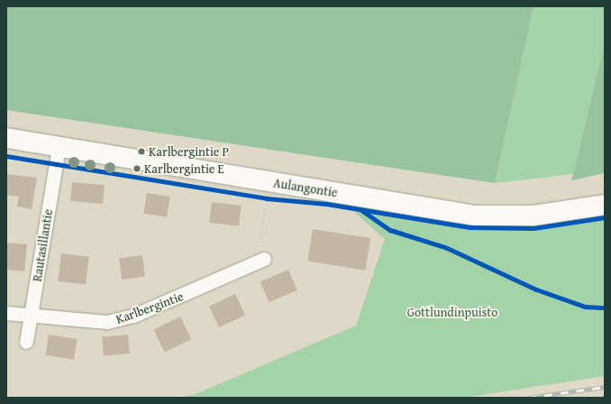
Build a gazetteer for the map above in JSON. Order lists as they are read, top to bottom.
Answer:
{
  "streets": {
    "main road": ["Aulangontie"],
    "street": ["Rautasillantie", "Karlbergintie"]
  },
  "crossings": [
    ["Aulangontie", "Rautasillantie"],
    ["Rautasillantie", "Karlbergintie"]
  ],
  "parks": ["Gottlundinpuisto"],
  "places": ["Karlbergintie P", "Karlbergintie E"]
}
